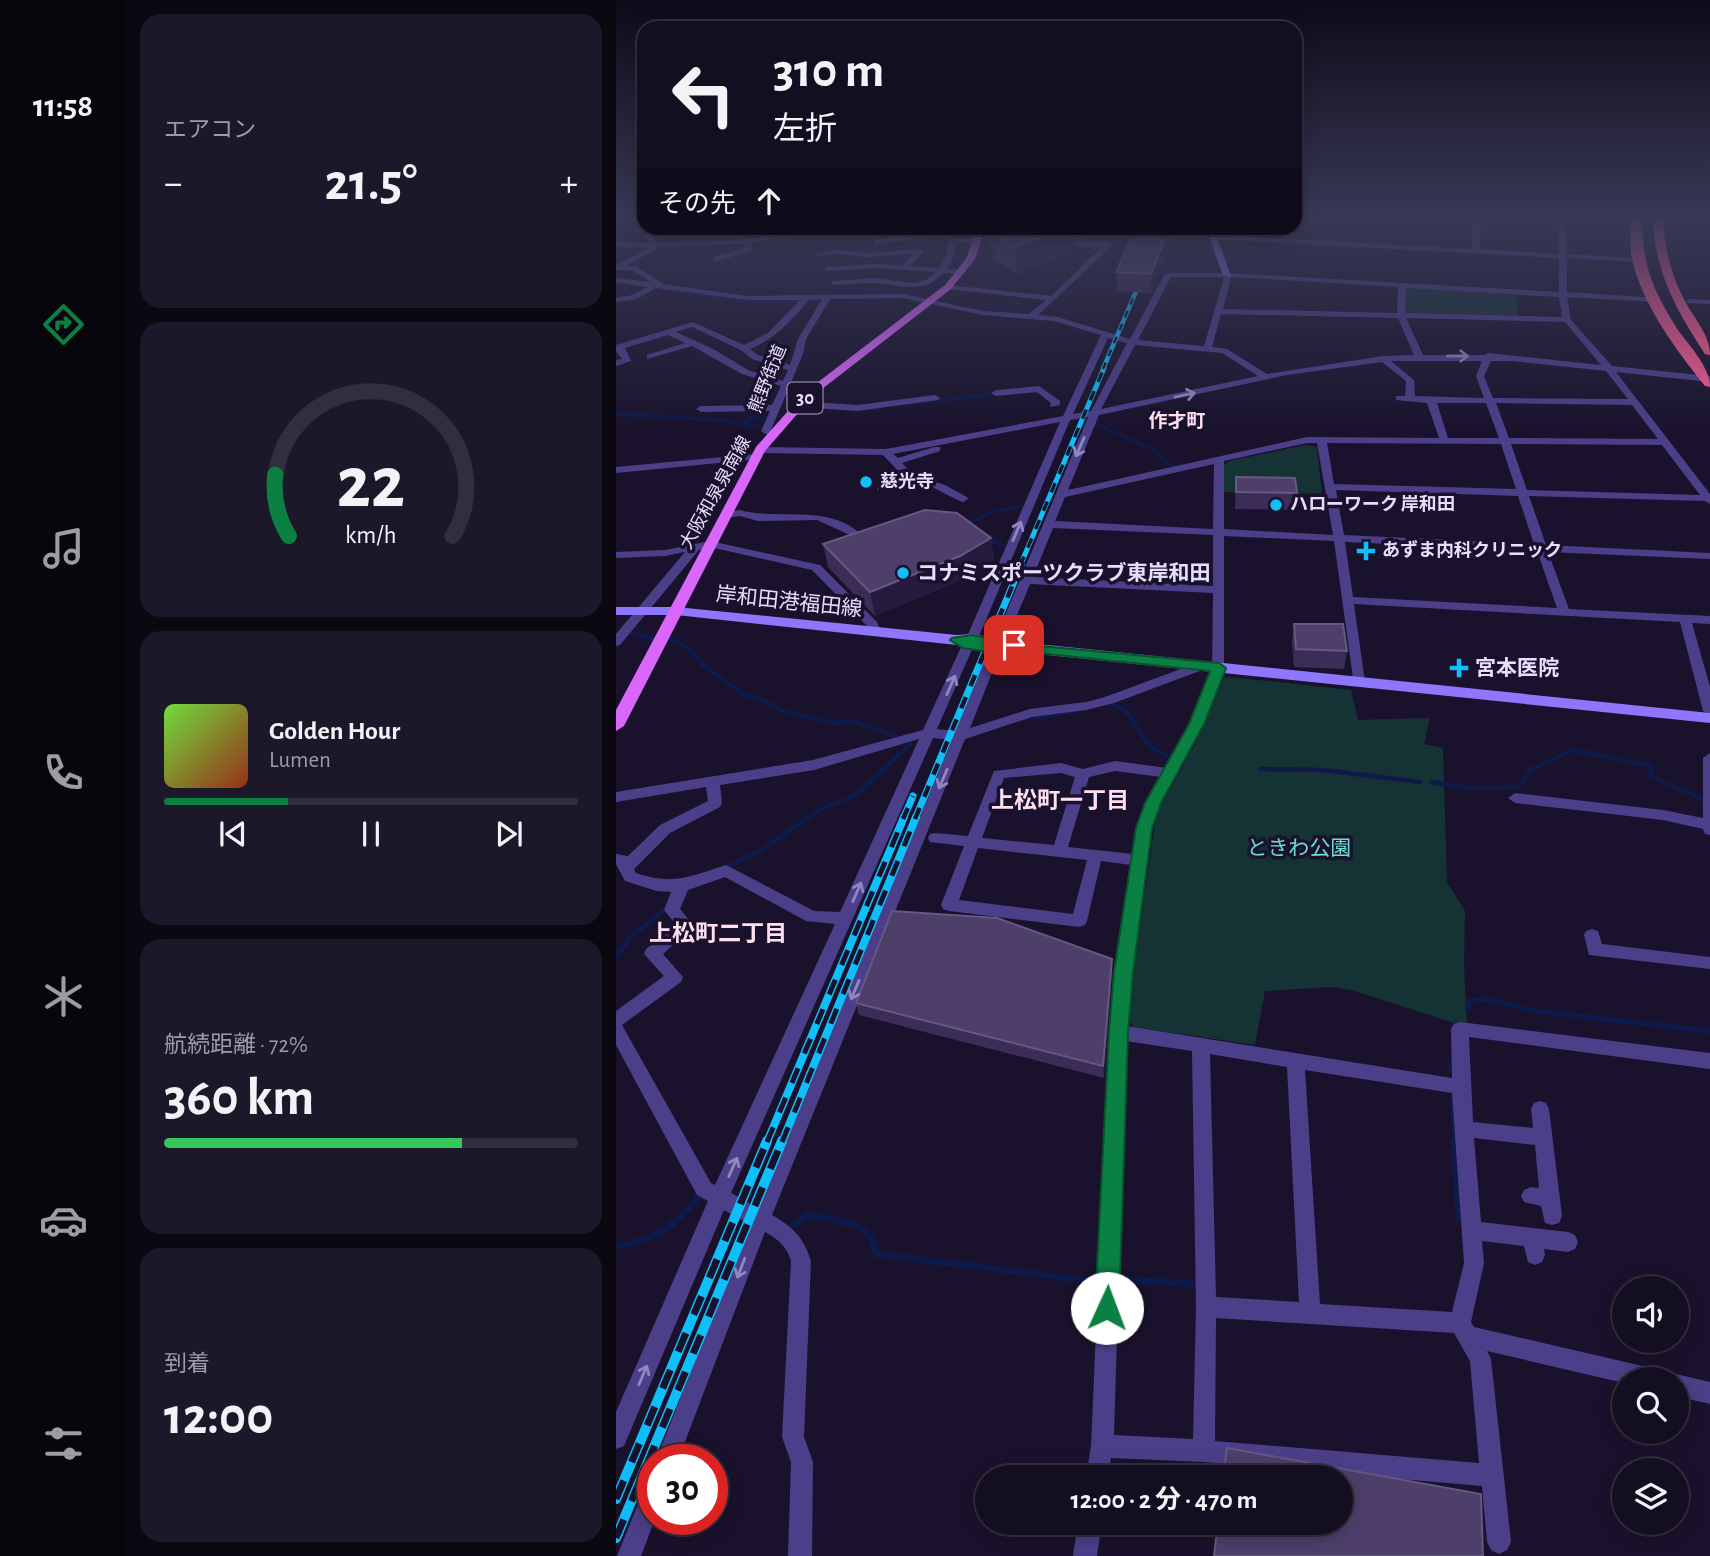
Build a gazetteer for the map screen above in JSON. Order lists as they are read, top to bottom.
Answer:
{
  "streets": {
    "main road": ["30", "大阪和泉泉南線"],
    "street": ["熊野街道", "岸和田港福田線"]
  },
  "crossings": [
    ["熊野街道", "大阪和泉泉南線"],
    ["大阪和泉泉南線", "岸和田港福田線"]
  ],
  "districts": ["作才町", "上松町一丁目", "上松町二丁目"],
  "parks": ["ときわ公園"],
  "places": {
    "other": ["慈光寺", "ハローワーク 岸和田", "コナミスポーツクラブ東岸和田"],
    "health": ["あずま内科クリニック", "宮本医院"]
  },
  "page": {
    "tabs": "11:58",
    "tile": [
      "エアコン",
      ["航続距離 · 72%", "360 km"],
      ["到着", "12:00"]
    ],
    "turn": ["310 m", "左折"],
    "heat": ["−", "21.5°", "+"],
    "then": "その先",
    "song": ["Golden Hour", "Lumen"],
    "limit": "30",
    "trip": "12:00 · 2 分 · 470 m",
    "gauge": ["22", "km/h"]
  }
}
